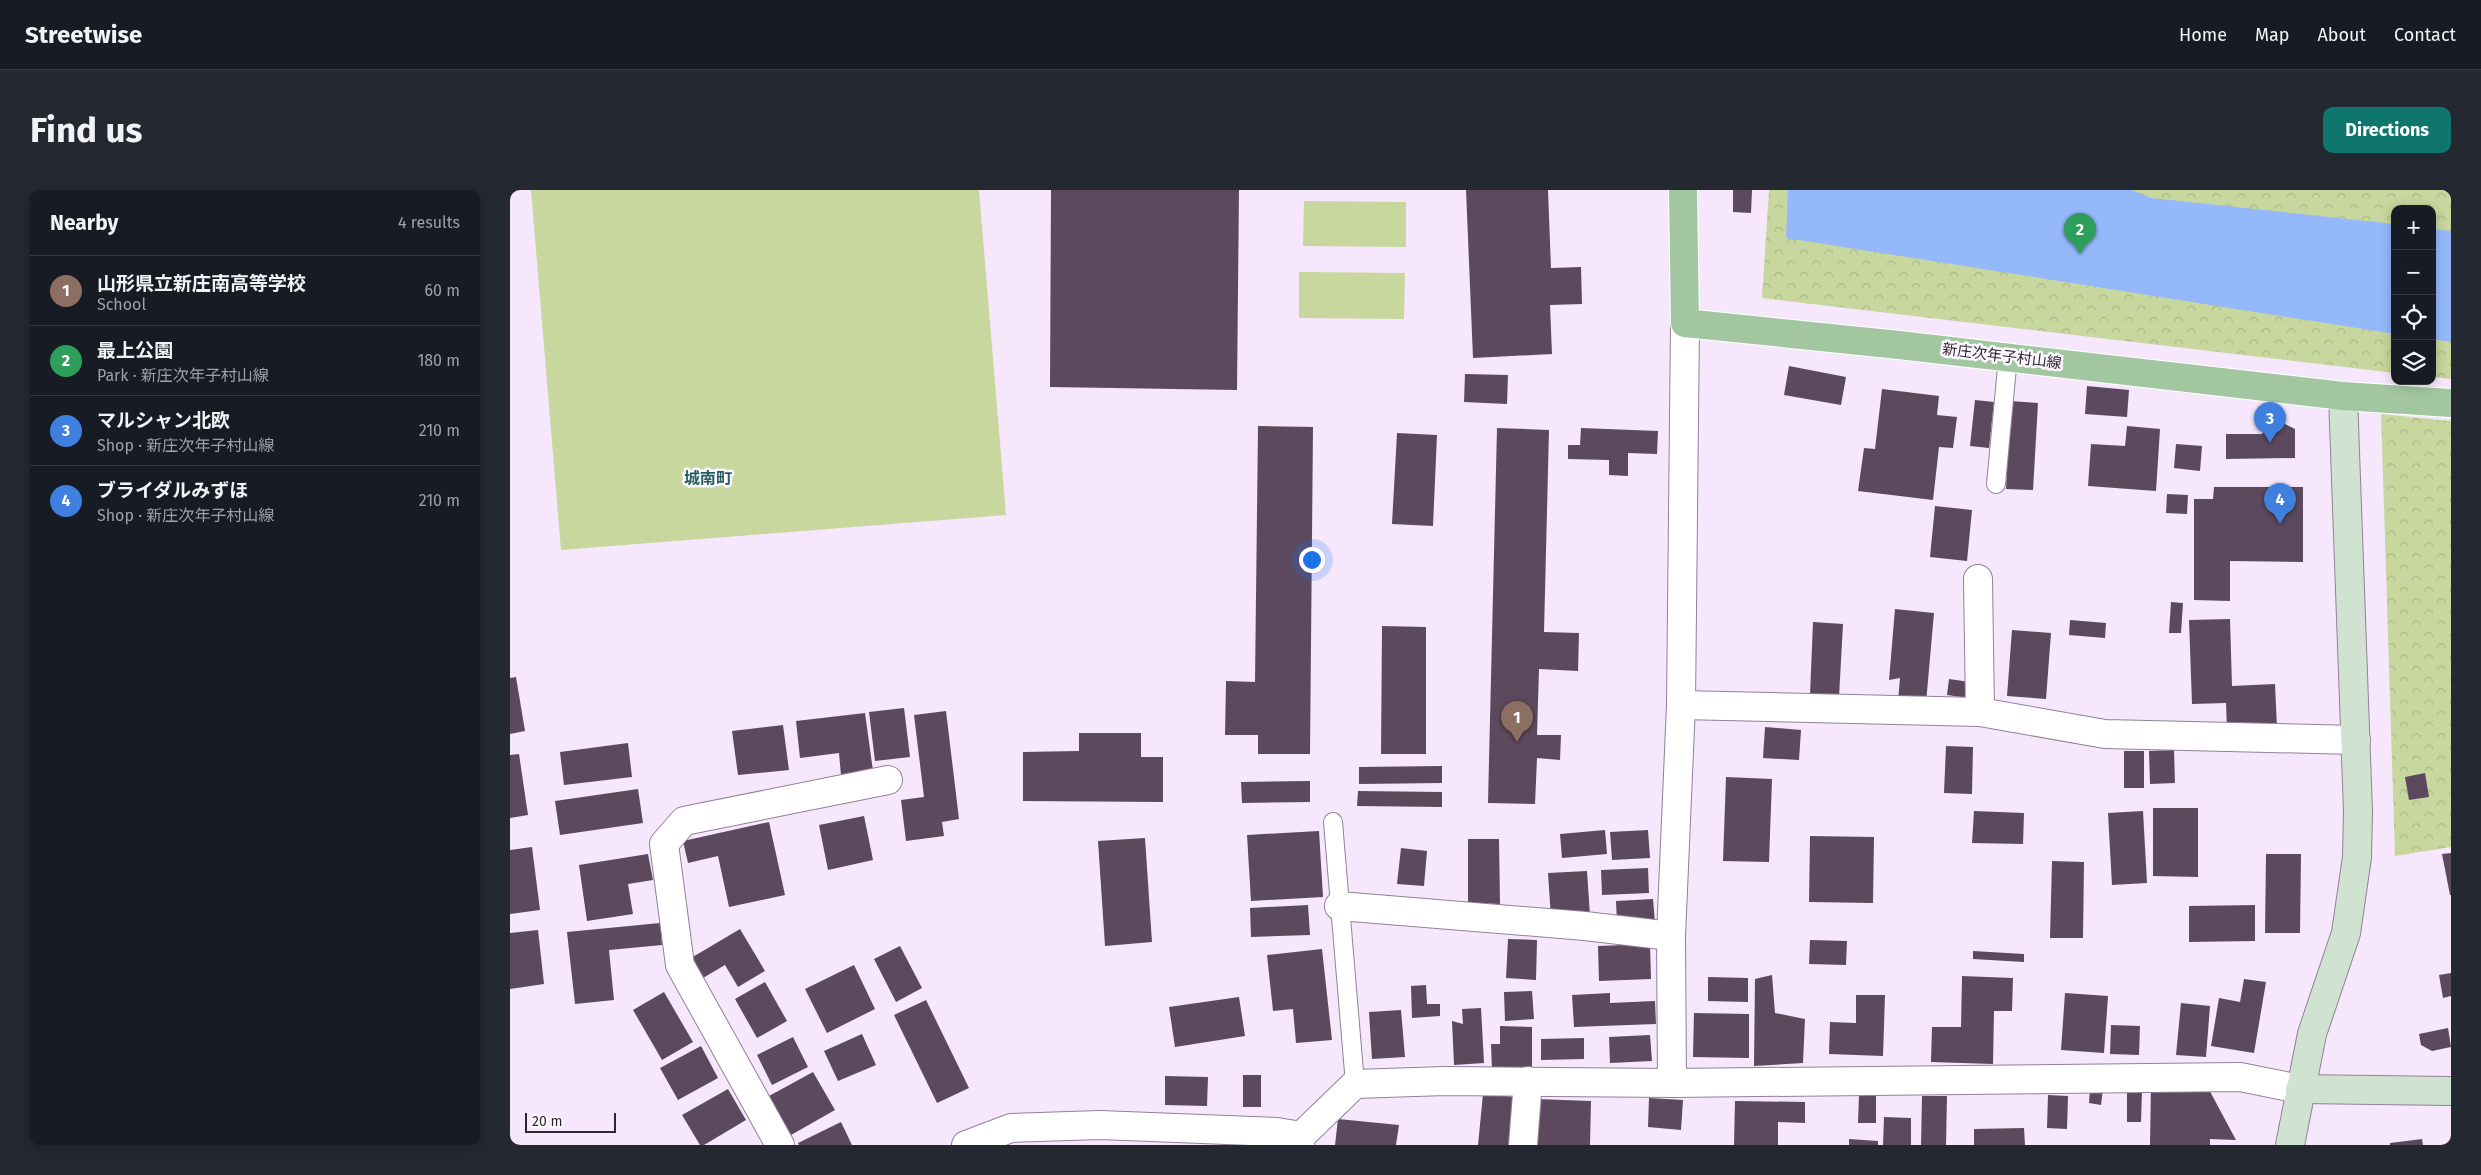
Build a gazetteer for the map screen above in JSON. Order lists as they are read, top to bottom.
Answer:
{
  "streets": {
    "main road": ["新庄次年子村山線"]
  },
  "districts": ["城南町"],
  "scale_bar": "20 m",
  "page": {
    "header": "Streetwise",
    "nav": [
      "Home",
      "Map",
      "About",
      "Contact"
    ],
    "buttons": "Directions",
    "title": "Find us",
    "heading": ["Nearby", "4 results"],
    "map_buttons": ["+", "−"],
    "pins": [
      "2",
      "3",
      "4",
      "1"
    ],
    "list": [
      {
        "mark": "1",
        "name": "山形県立新庄南高等学校",
        "note": "School",
        "value": "60 m"
      },
      {
        "mark": "2",
        "name": "最上公園",
        "note": "Park · 新庄次年子村山線",
        "value": "180 m"
      },
      {
        "mark": "3",
        "name": "マルシャン北欧",
        "note": "Shop · 新庄次年子村山線",
        "value": "210 m"
      },
      {
        "mark": "4",
        "name": "ブライダルみずほ",
        "note": "Shop · 新庄次年子村山線",
        "value": "210 m"
      }
    ],
    "scale": "20 m"
  }
}
